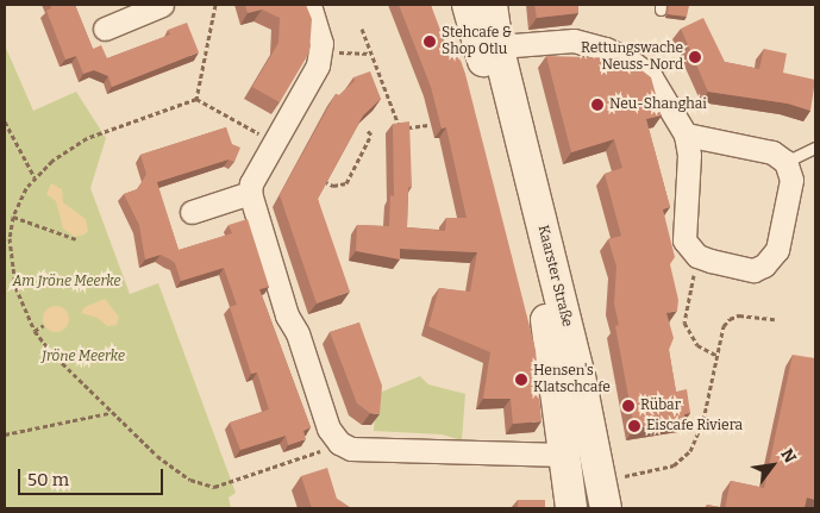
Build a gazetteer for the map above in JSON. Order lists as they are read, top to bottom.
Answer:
{
  "streets": {
    "main road": ["Kaarster Straße"]
  },
  "parks": ["Am Jröne Meerke", "Jröne Meerke"],
  "places": [
    "Stehcafe & Shop Otlu",
    "Rettungswache Neuss-Nord",
    "Neu-Shanghai",
    "Hensen's Klatschcafe",
    "Rübar",
    "Eiscafe Riviera"
  ],
  "scale_bar": "50 m",
  "north": "top right"
}
